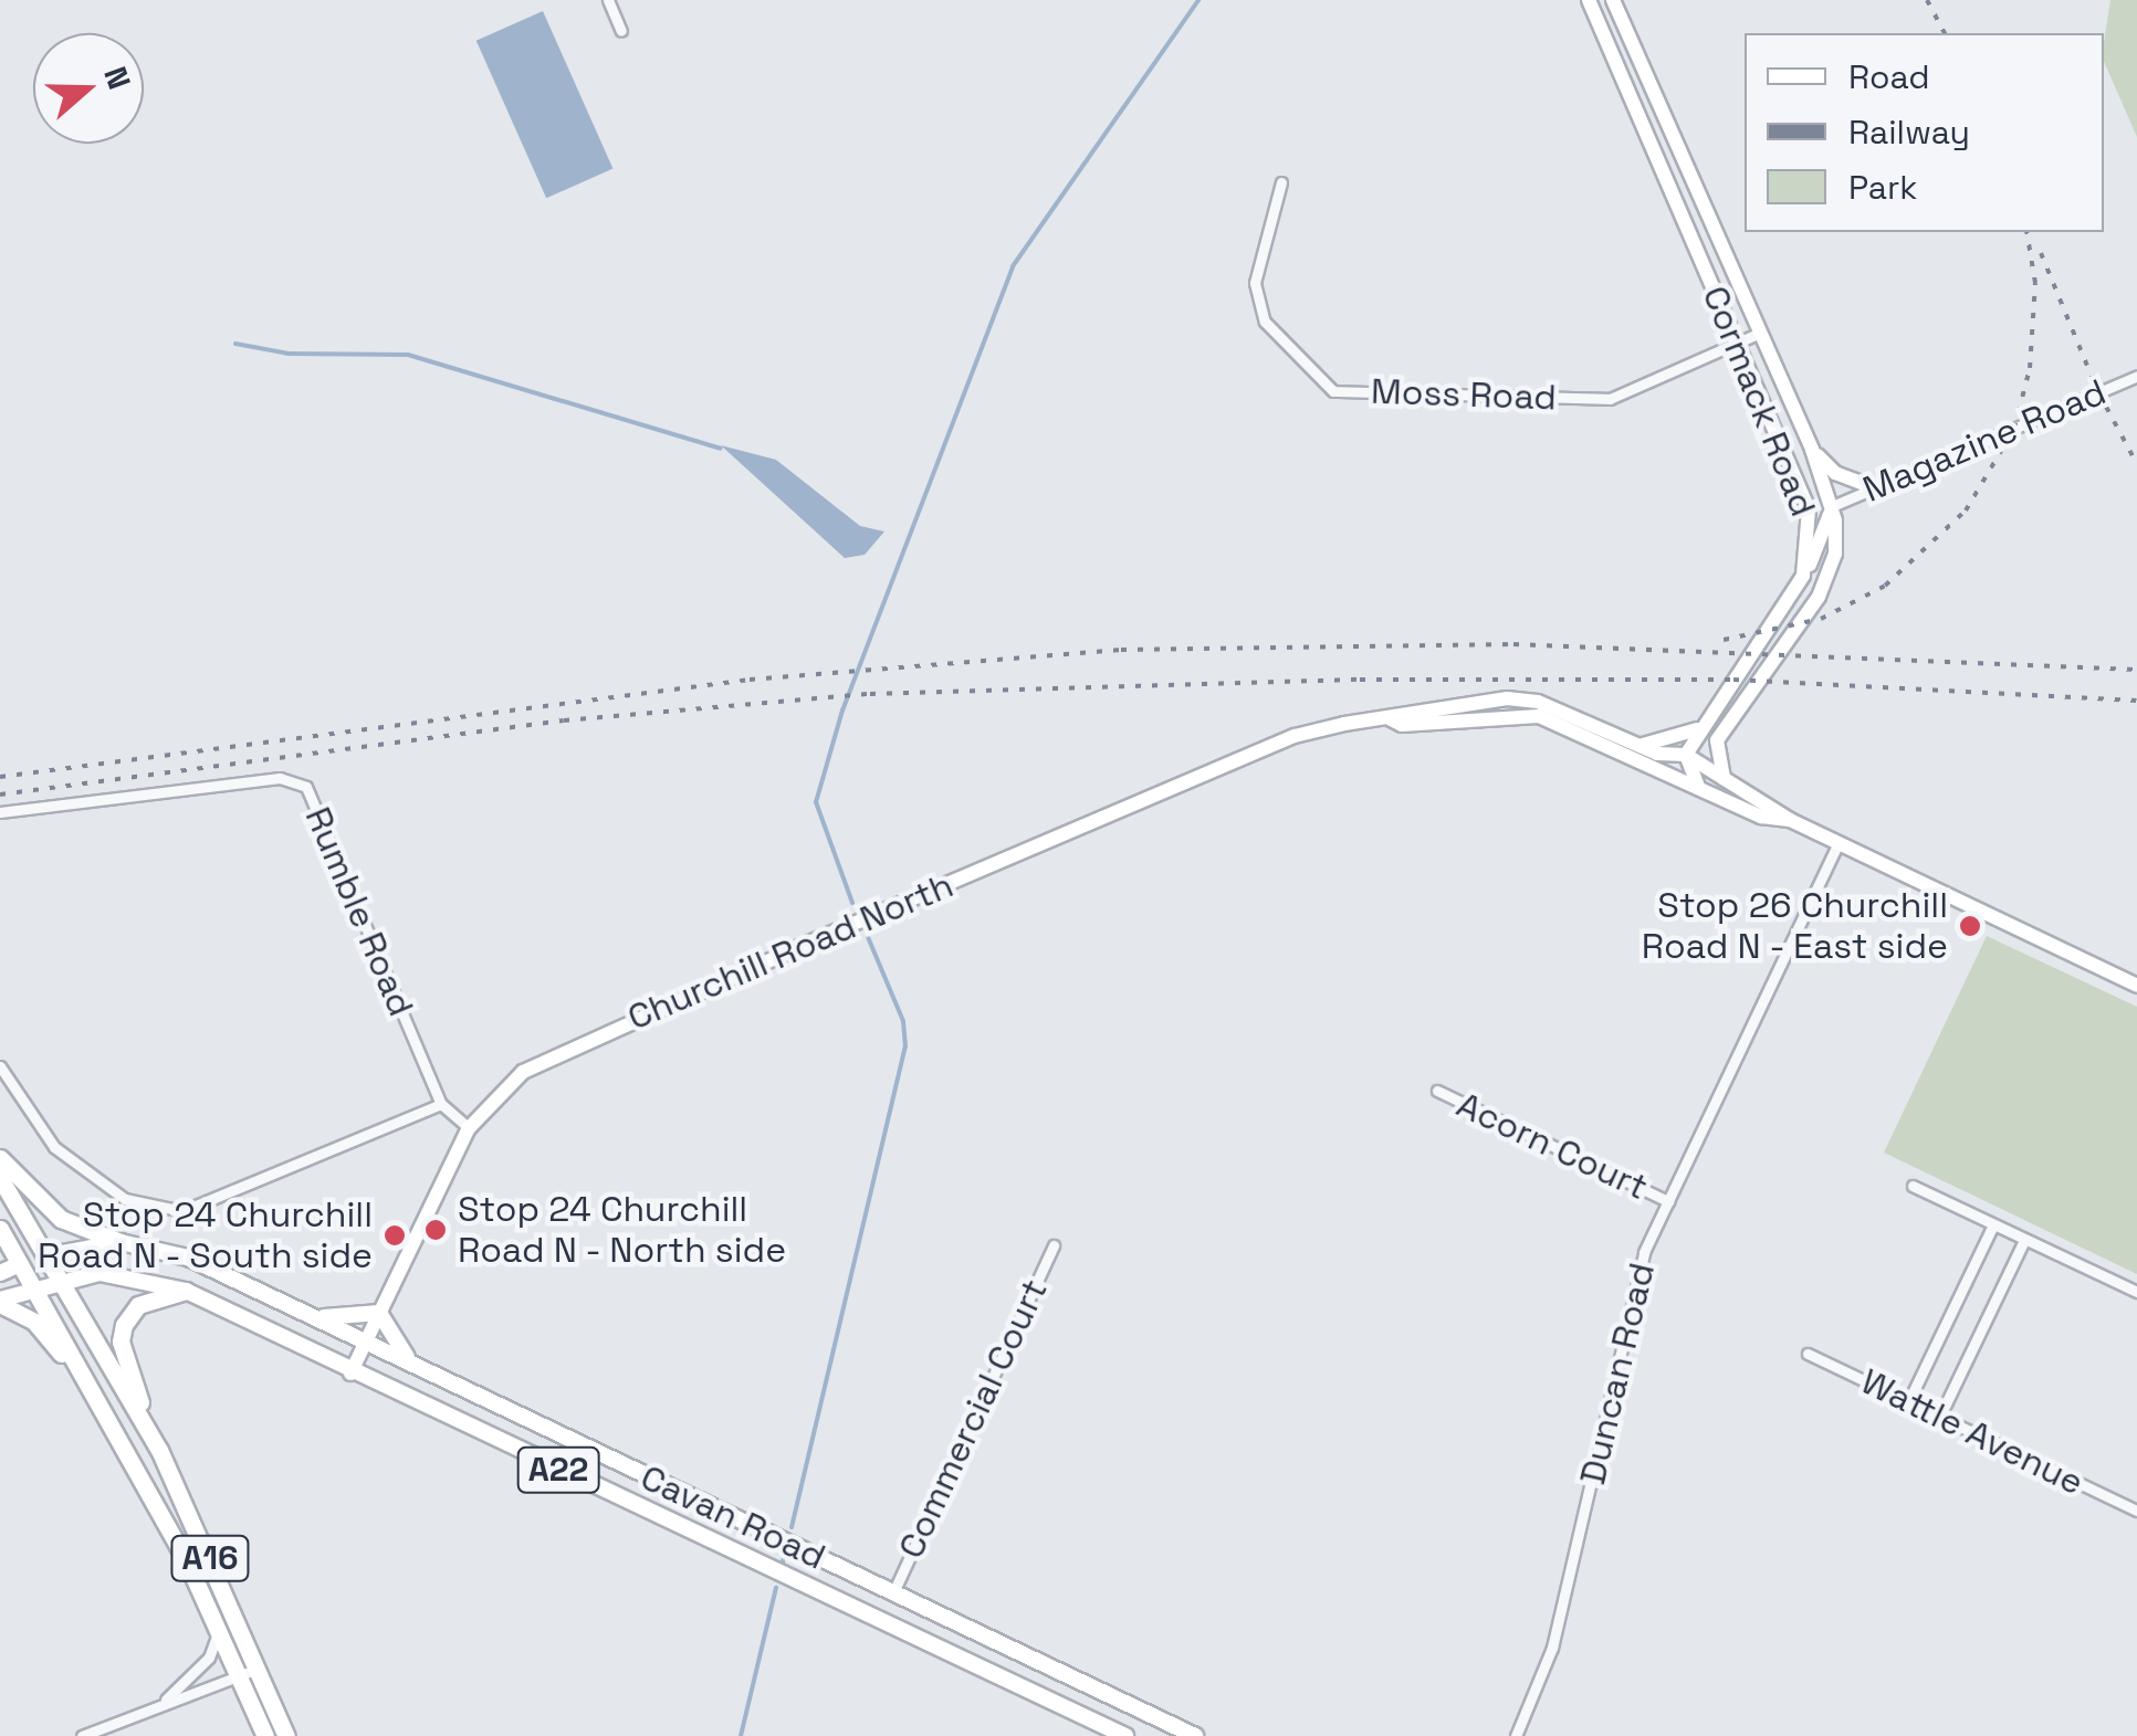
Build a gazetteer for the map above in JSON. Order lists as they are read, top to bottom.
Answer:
{
  "streets": {
    "highway": ["A22", "Cavan Road", "A16"],
    "street": [
      "Moss Road",
      "Cormack Road",
      "Magazine Road",
      "Rumble Road",
      "Churchill Road North",
      "Acorn Court",
      "Duncan Road",
      "Commercial Court",
      "Wattle Avenue"
    ]
  },
  "crossings": [
    ["Moss Road", "Cormack Road"],
    ["Cormack Road", "Magazine Road"],
    ["Cormack Road", "Churchill Road North"],
    ["Rumble Road", "Churchill Road North"],
    ["Churchill Road North", "Duncan Road"],
    ["Churchill Road North", "Cavan Road"],
    ["Acorn Court", "Duncan Road"],
    ["Commercial Court", "Cavan Road"],
    ["A22", "Cavan Road"],
    ["A22", "A16"],
    ["Cavan Road", "A16"]
  ],
  "places": ["Stop 26 Churchill Road N - East side", "Stop 24 Churchill Road N - North side", "Stop 24 Churchill Road N - South side"],
  "legend": ["Road", "Railway", "Park"],
  "north": "right"
}
